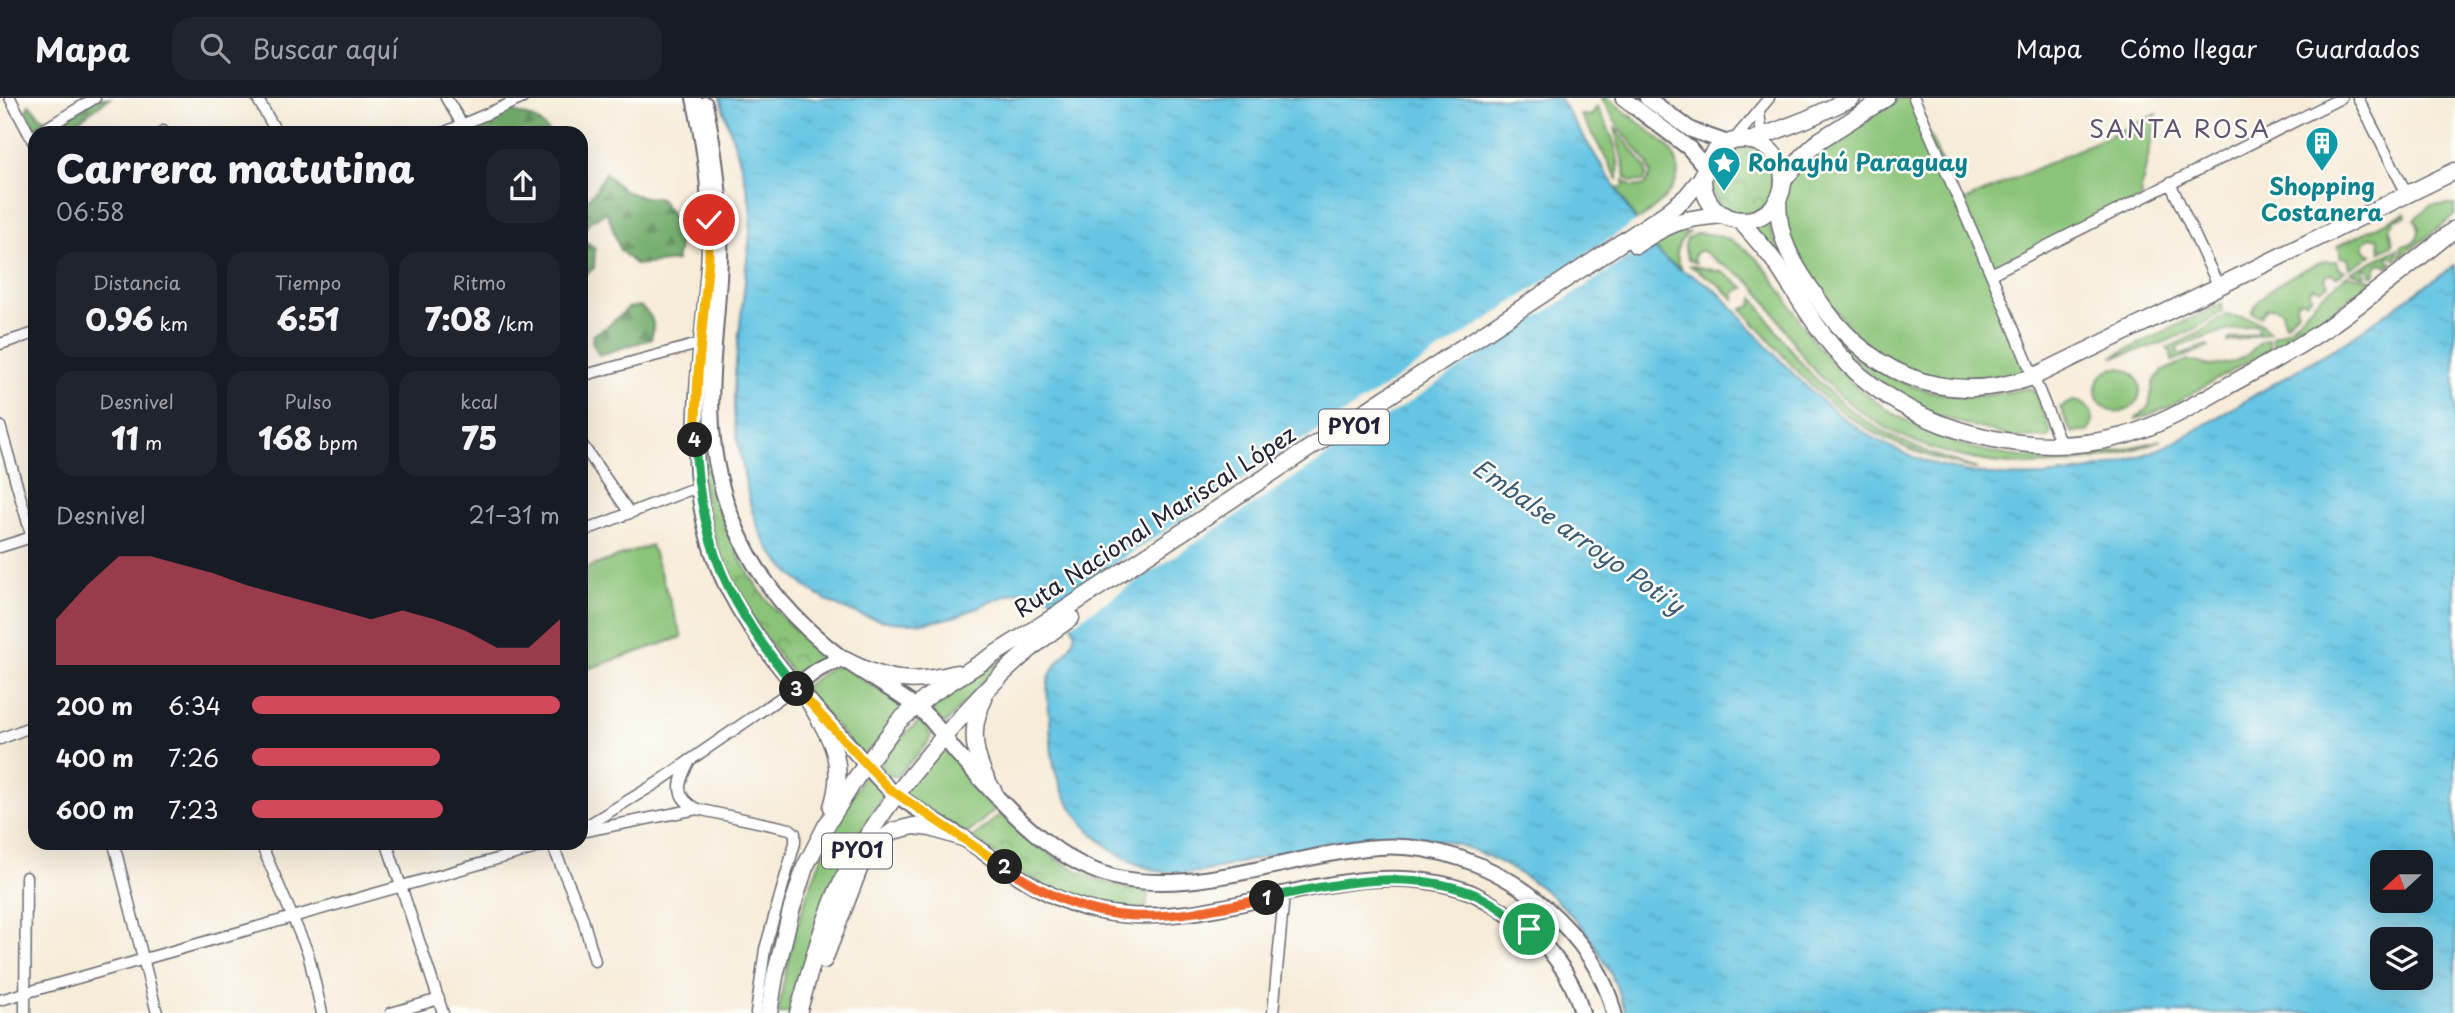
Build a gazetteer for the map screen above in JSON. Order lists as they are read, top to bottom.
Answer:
{
  "streets": {
    "main road": ["PY01", "Ruta Nacional Mariscal López"]
  },
  "districts": ["SANTA ROSA"],
  "water": ["Embalse arroyo Poti'y"],
  "places": {
    "building": ["Shopping Costanera"],
    "place": ["Rohayhú Paraguay"]
  },
  "north": "left",
  "page": {
    "header": "Mapa",
    "search": "Buscar aquí",
    "nav": ["Mapa", "Cómo llegar", "Guardados"],
    "heading": ["Carrera matutina", "06:58"],
    "stats": [
      ["Distancia", "0.96 km"],
      ["Tiempo", "6:51"],
      ["Ritmo", "7:08 /km"],
      ["Desnivel", "11 m"],
      ["Pulso", "168 bpm"],
      ["kcal", "75"]
    ],
    "pins": [
      "4",
      "3",
      "2",
      "1"
    ],
    "chart": ["Desnivel", "21–31 m"],
    "list": [
      {
        "name": "200 m",
        "note": "6:34"
      },
      {
        "name": "400 m",
        "note": "7:26"
      },
      {
        "name": "600 m",
        "note": "7:23"
      }
    ]
  }
}
